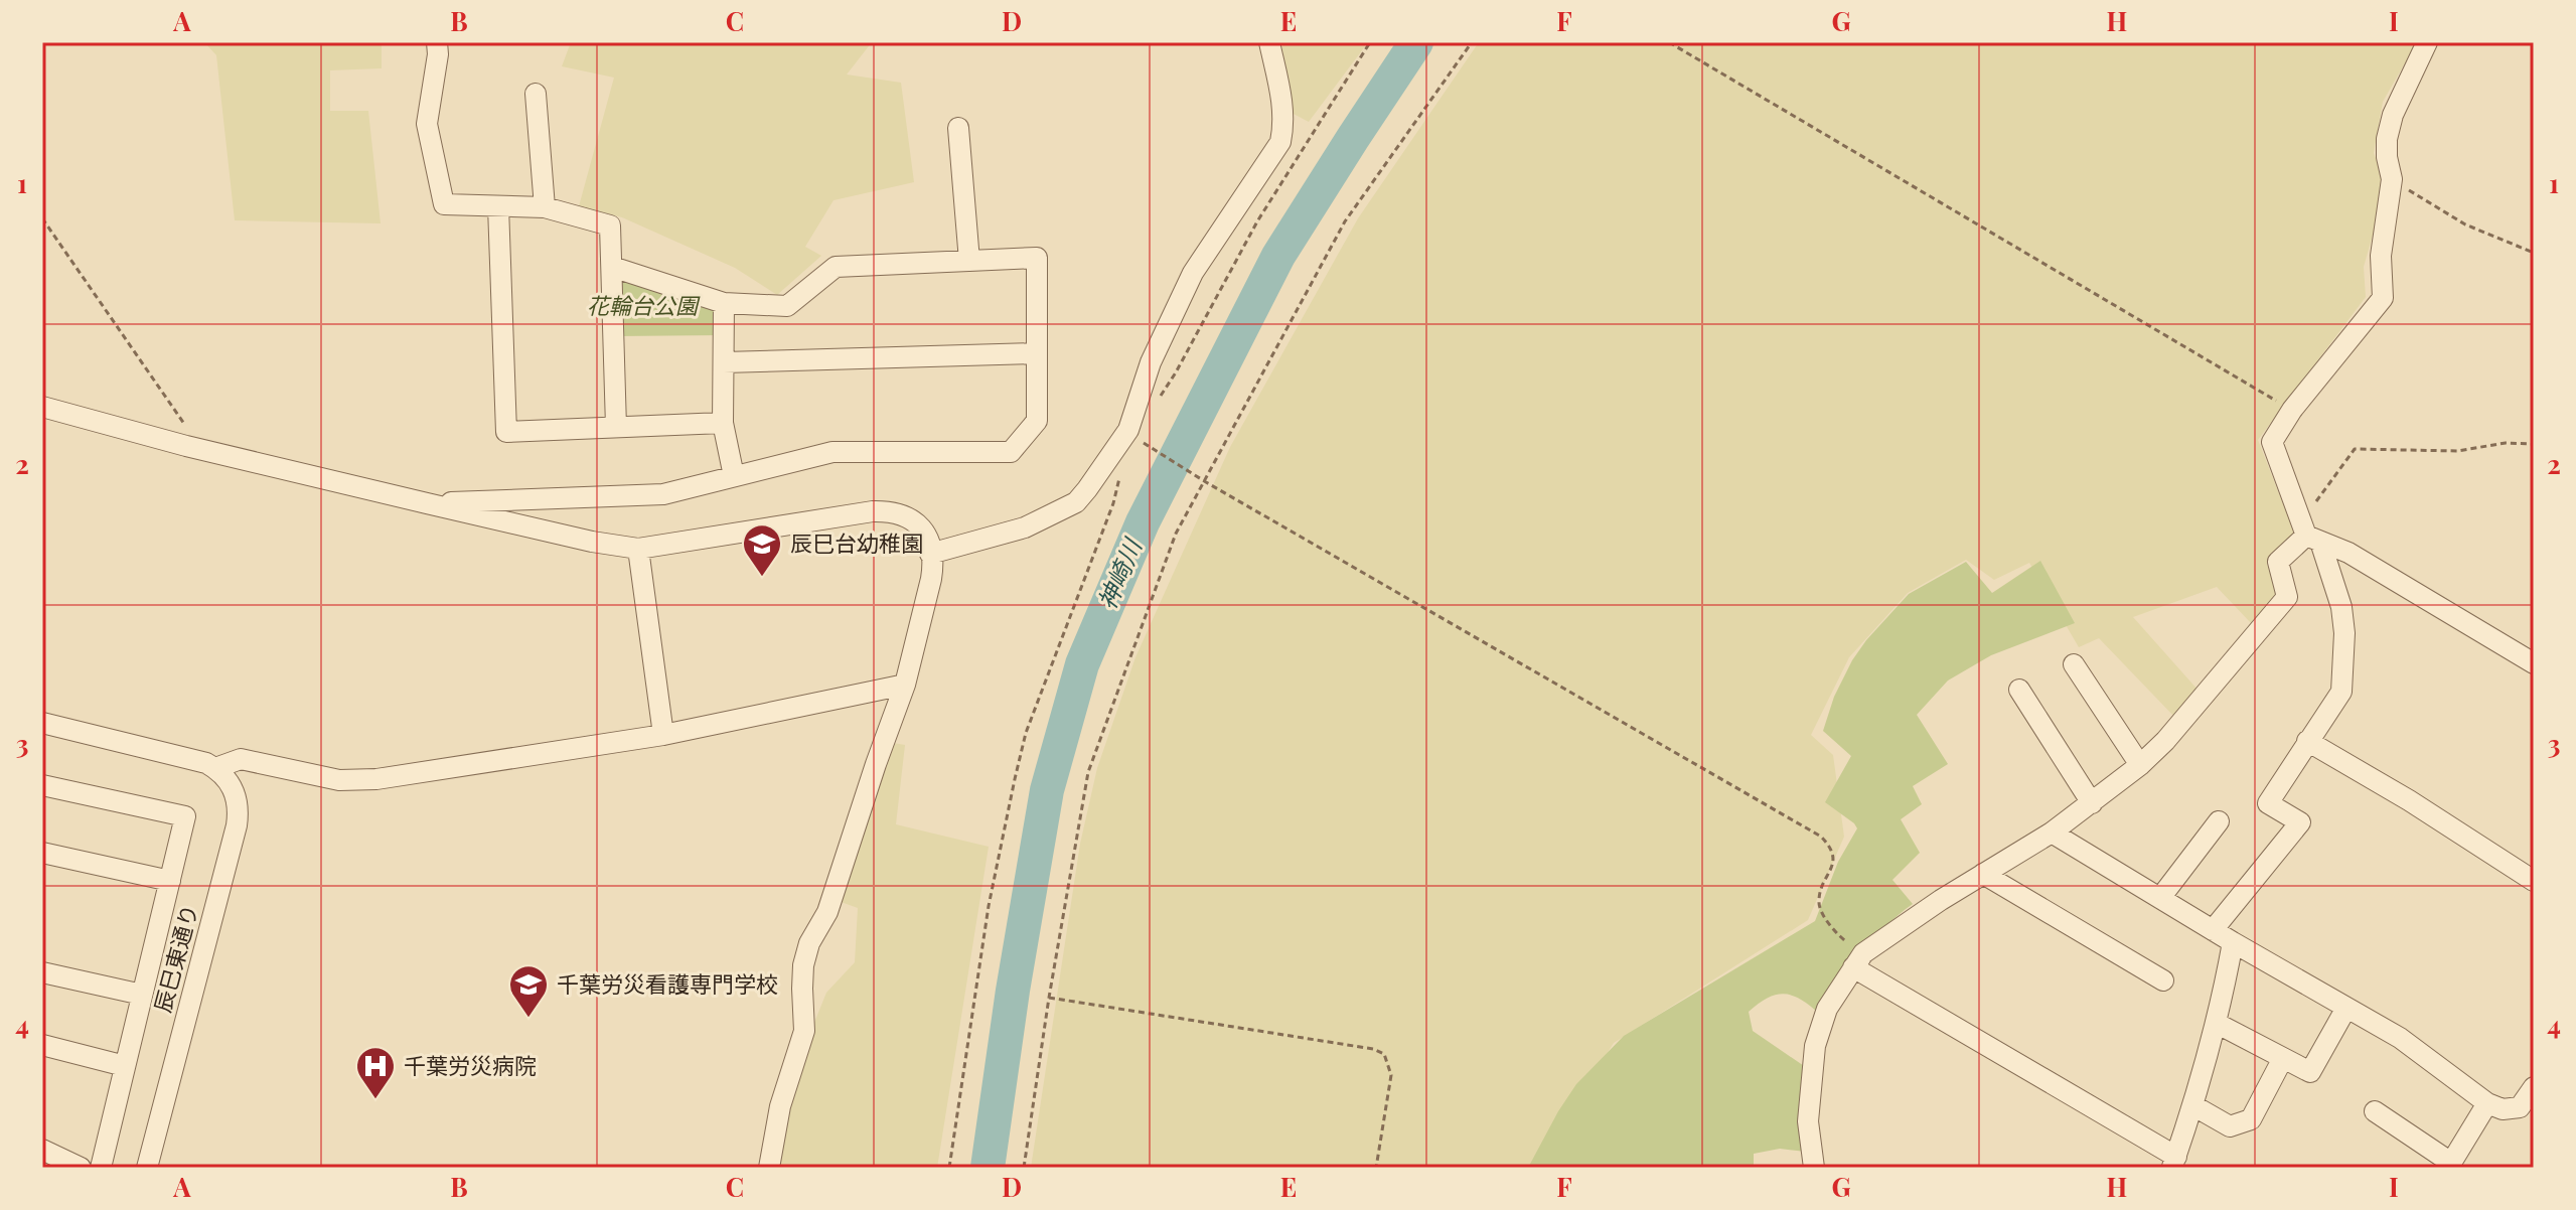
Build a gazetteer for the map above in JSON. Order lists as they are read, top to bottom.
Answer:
{
  "streets": {
    "street": ["辰巳東通り"]
  },
  "water": ["神崎川"],
  "parks": ["花輪台公園"],
  "places": {
    "school or university": ["辰巳台幼稚園", "千葉労災看護専門学校"],
    "hospital": ["千葉労災病院"]
  },
  "grid": {
    "columns": [
      "A",
      "B",
      "C",
      "D",
      "E",
      "F",
      "G",
      "H",
      "I"
    ],
    "rows": [
      "1",
      "2",
      "3",
      "4"
    ]
  }
}
